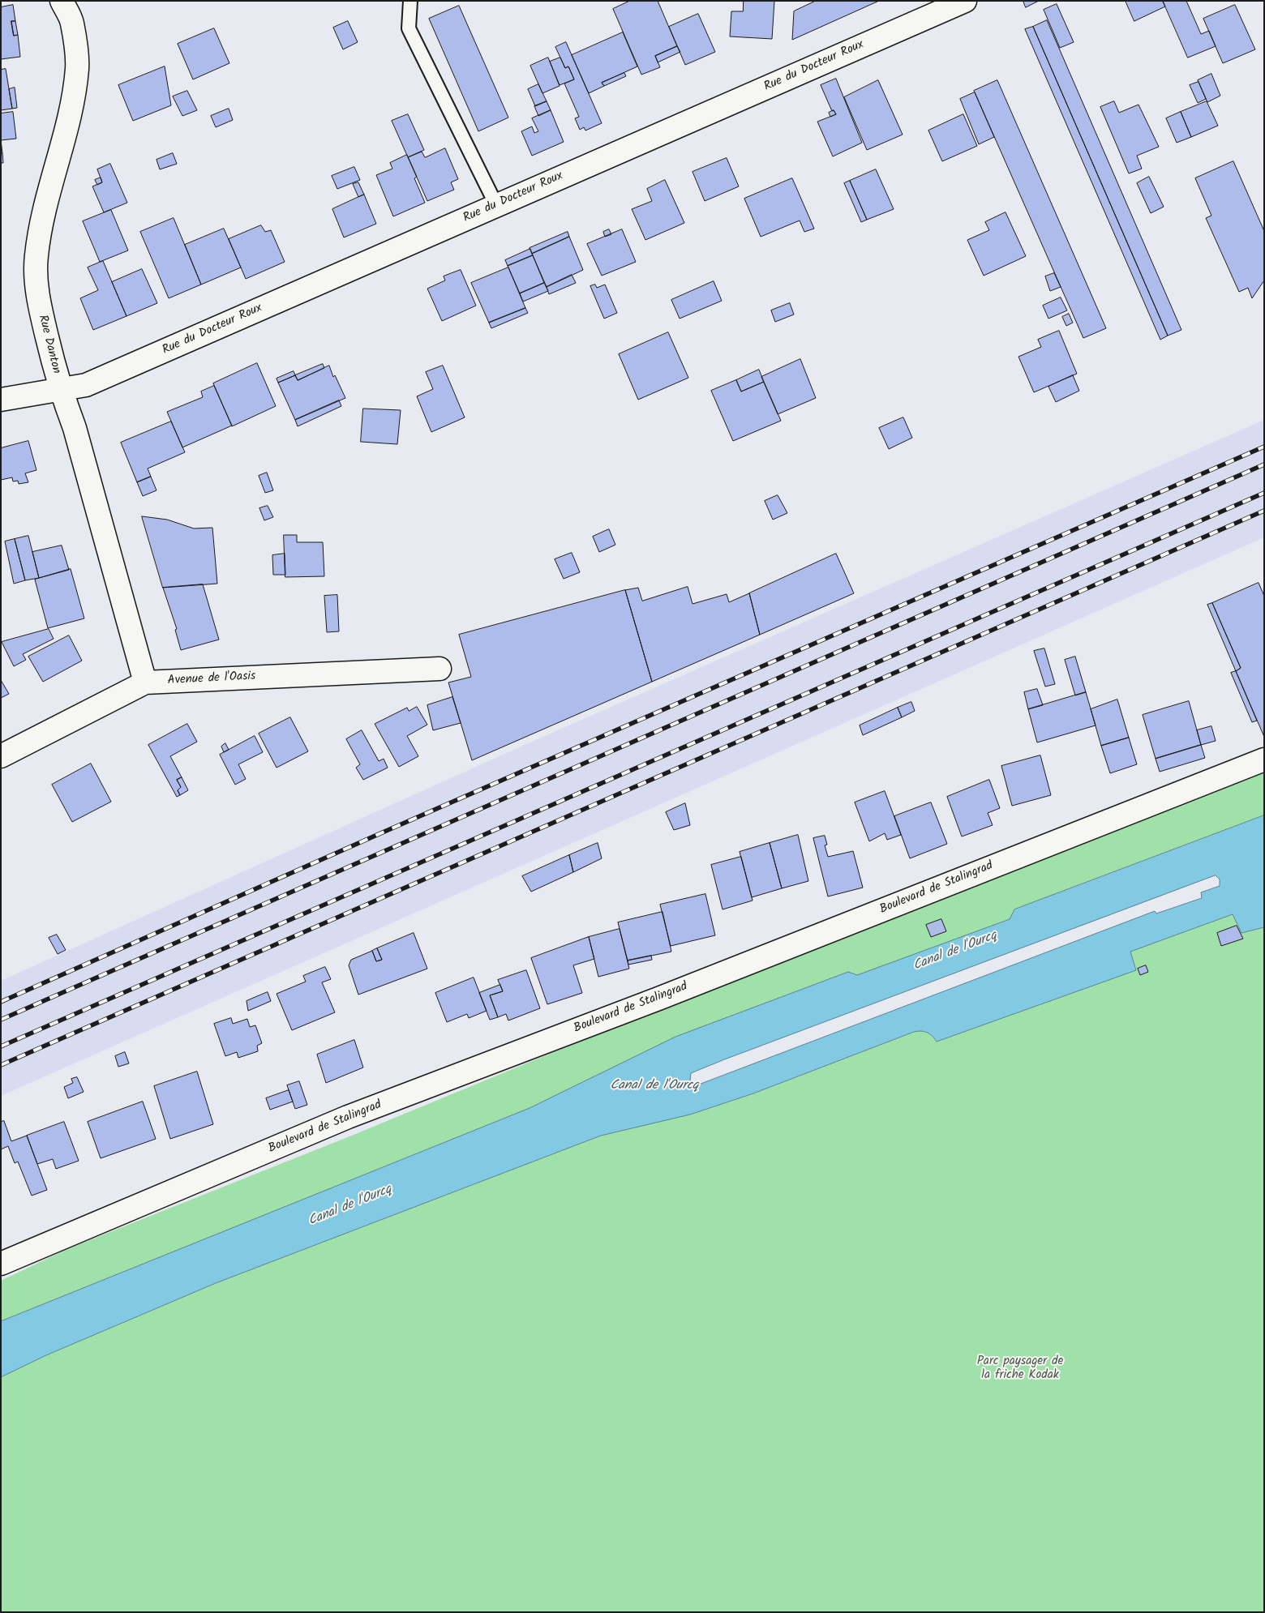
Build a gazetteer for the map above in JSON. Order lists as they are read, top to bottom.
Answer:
{
  "streets": {
    "street": [
      "Rue du Docteur Roux",
      "Rue Danton",
      "Avenue de l'Oasis",
      "Boulevard de Stalingrad"
    ]
  },
  "crossings": [
    ["Rue du Docteur Roux", "Rue Danton"],
    ["Rue Danton", "Avenue de l'Oasis"]
  ],
  "water": ["Canal de l'Ourcq"],
  "parks": ["Parc paysager de la friche Kodak"]
}
